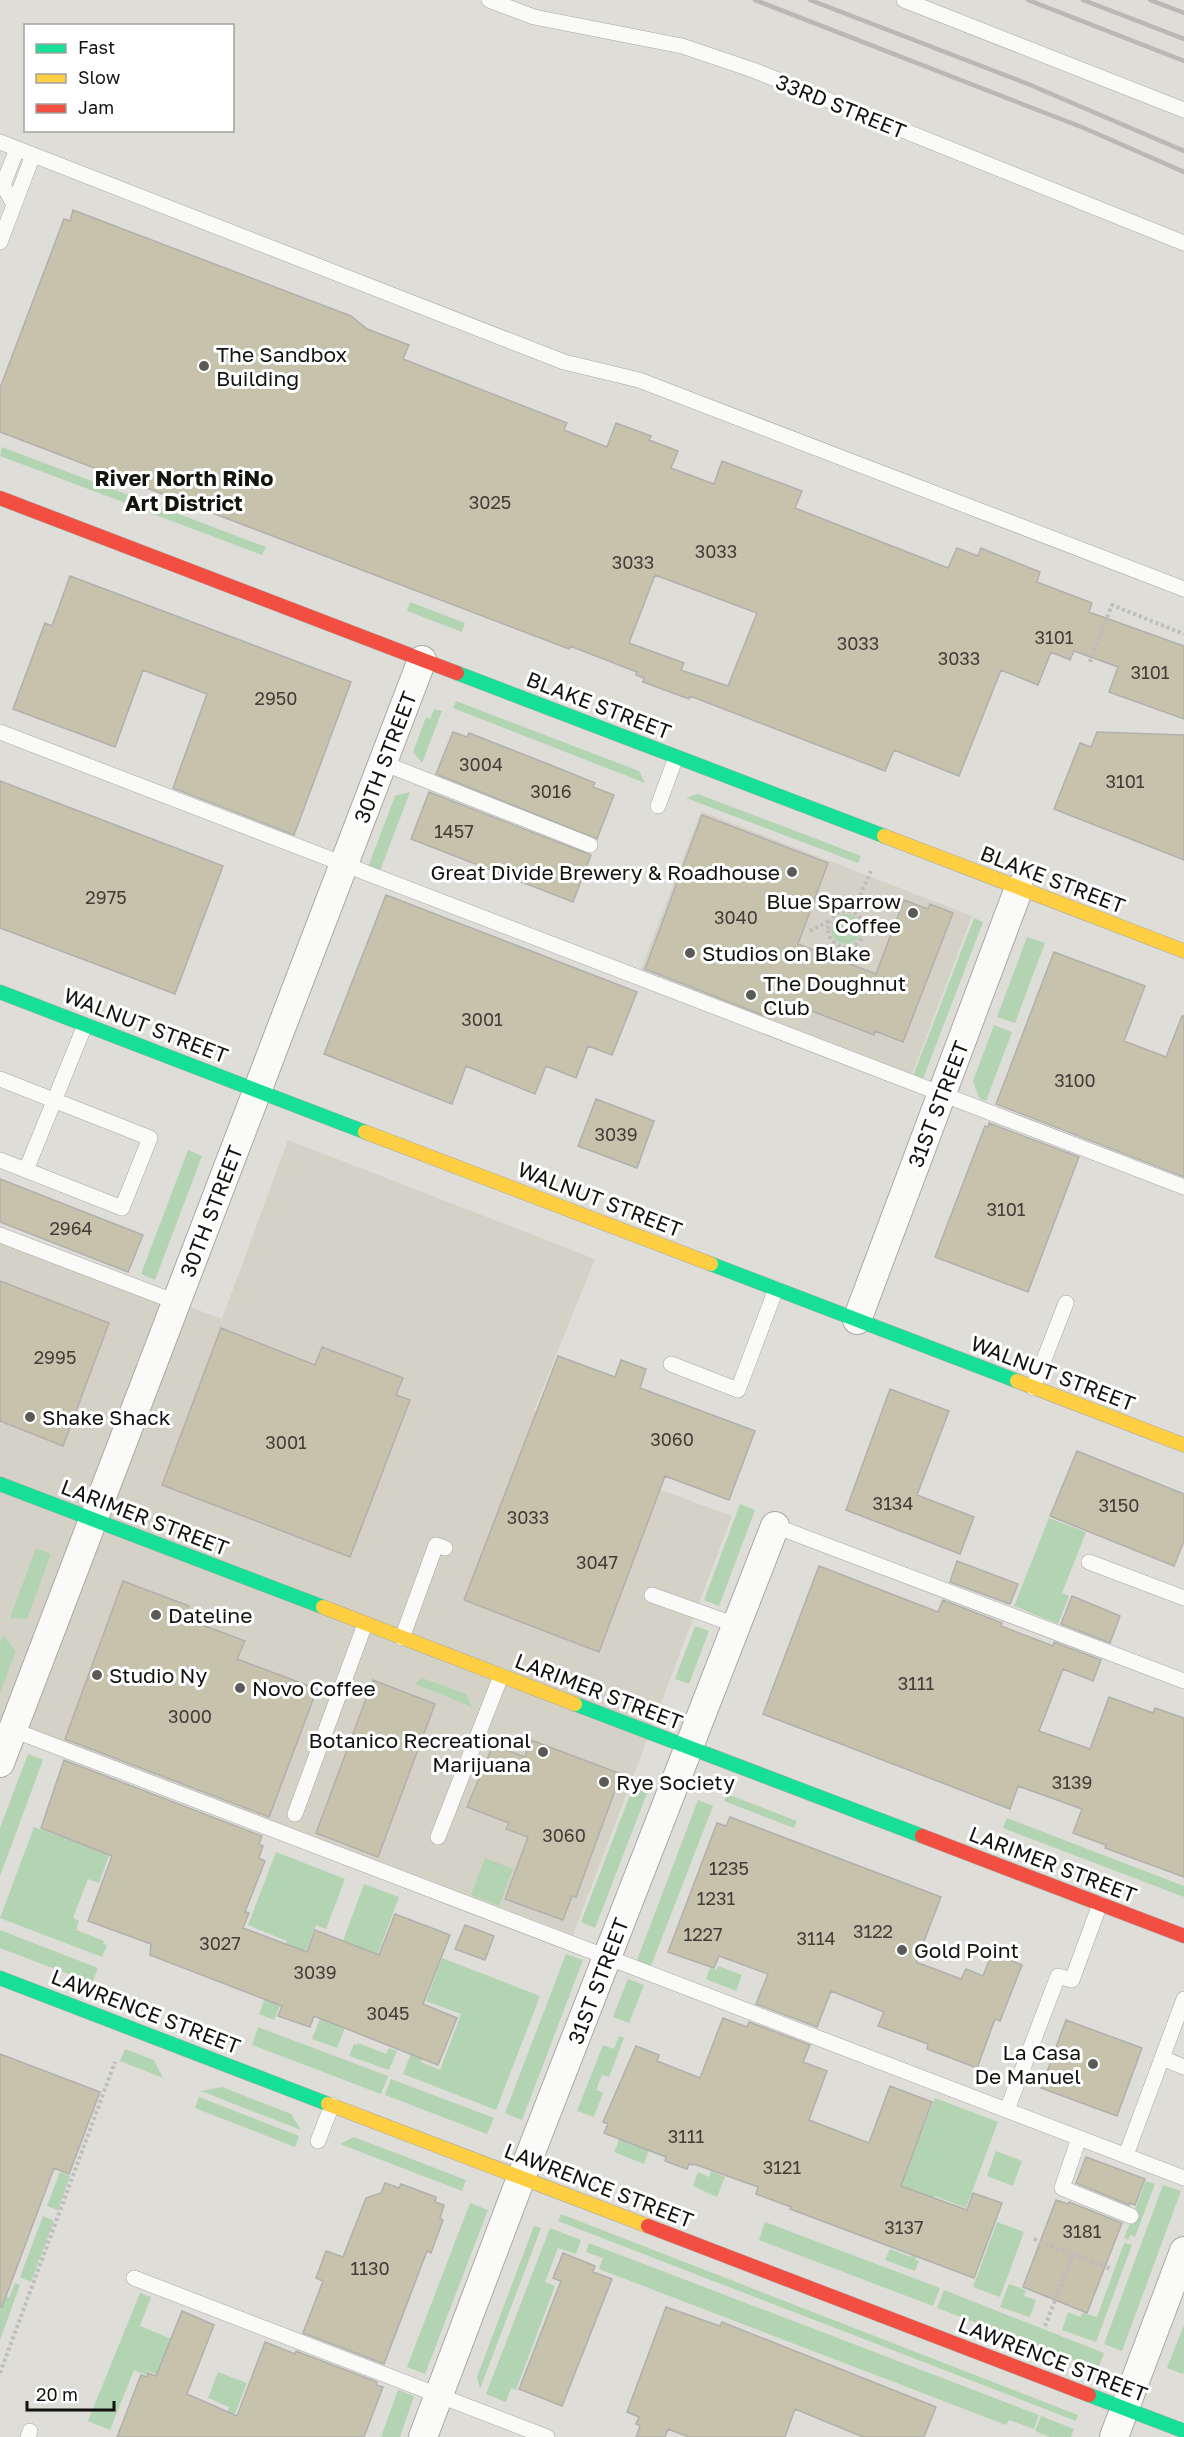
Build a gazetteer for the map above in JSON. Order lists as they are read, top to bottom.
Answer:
{
  "streets": {
    "street": [
      "BLAKE STREET",
      "30TH STREET",
      "WALNUT STREET",
      "31ST STREET",
      "LARIMER STREET",
      "LAWRENCE STREET"
    ],
    "lane": ["33RD STREET"]
  },
  "crossings": [
    ["BLAKE STREET", "30TH STREET"],
    ["BLAKE STREET", "31ST STREET"],
    ["30TH STREET", "WALNUT STREET"],
    ["30TH STREET", "LARIMER STREET"],
    ["WALNUT STREET", "31ST STREET"],
    ["31ST STREET", "LARIMER STREET"],
    ["31ST STREET", "LAWRENCE STREET"]
  ],
  "districts": ["River North RiNo Art District"],
  "places": [
    "The Sandbox Building",
    "Great Divide Brewery & Roadhouse",
    "Blue Sparrow Coffee",
    "Studios on Blake",
    "The Doughnut Club",
    "Shake Shack",
    "Dateline",
    "Studio Ny",
    "Novo Coffee",
    "Botanico Recreational Marijuana",
    "Rye Society",
    "Gold Point",
    "La Casa De Manuel"
  ],
  "house_numbers": [
    "3025",
    "3033",
    "3033",
    "3101",
    "3033",
    "3033",
    "3101",
    "2950",
    "3004",
    "3101",
    "3016",
    "1457",
    "2975",
    "3040",
    "3001",
    "3100",
    "3039",
    "3101",
    "2964",
    "2995",
    "3060",
    "3001",
    "3134",
    "3150",
    "3033",
    "3047",
    "3111",
    "3000",
    "3139",
    "3060",
    "1235",
    "1231",
    "3122",
    "1227",
    "3114",
    "3027",
    "3039",
    "3045",
    "3111",
    "3121",
    "3137",
    "3181",
    "1130"
  ],
  "legend": ["Fast", "Slow", "Jam"],
  "scale_bar": "20 m"
}
